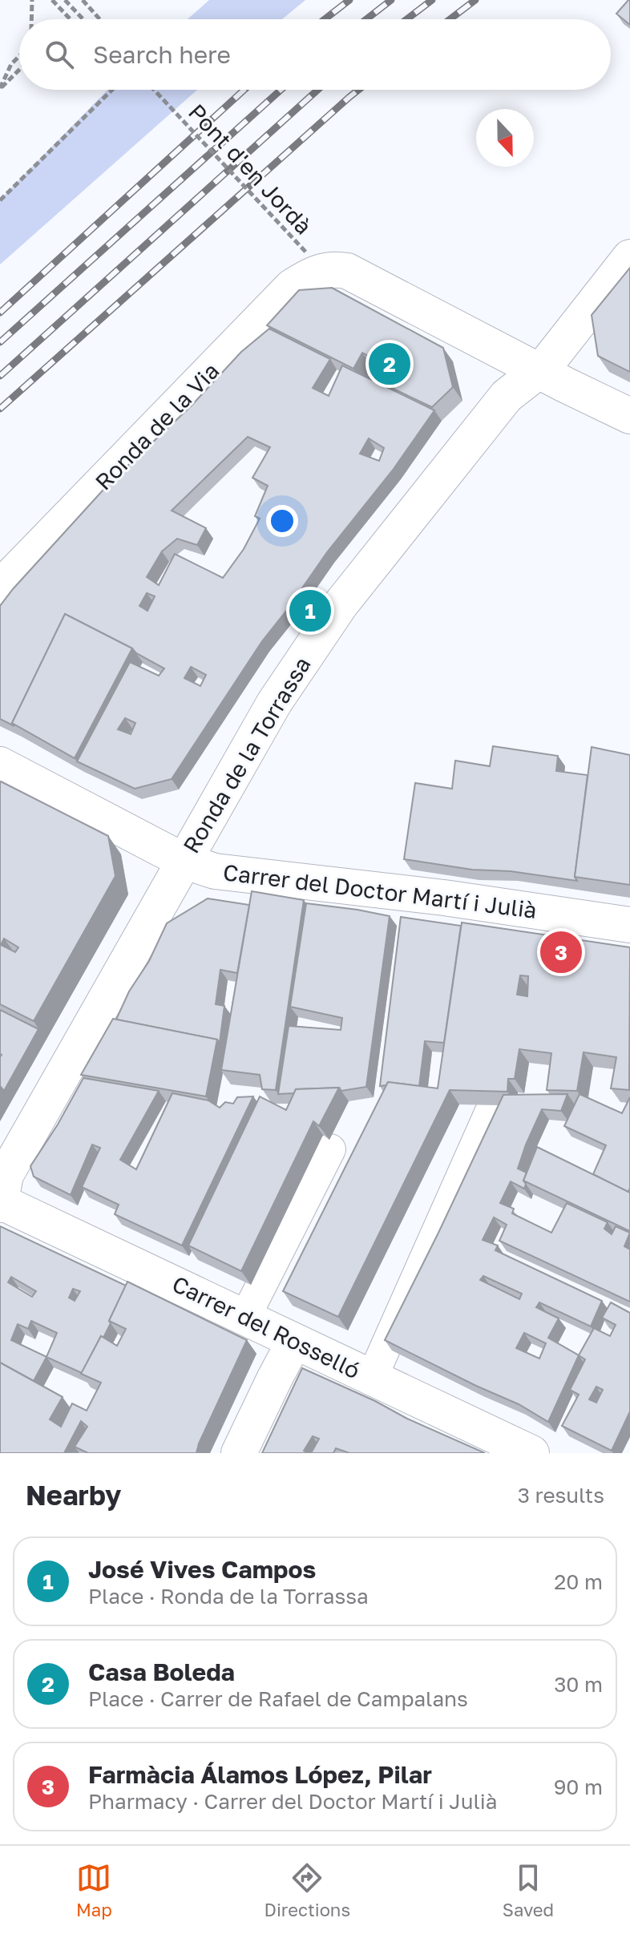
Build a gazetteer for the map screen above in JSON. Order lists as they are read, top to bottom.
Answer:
{
  "streets": {
    "street": [
      "Ronda de la Via",
      "Ronda de la Torrassa",
      "Carrer del Doctor Martí i Julià",
      "Carrer del Rosselló"
    ],
    "path": ["Pont d'en Jordà"]
  },
  "crossings": [
    ["Pont d'en Jordà", "Ronda de la Via"],
    ["Ronda de la Torrassa", "Carrer del Doctor Martí i Julià"],
    ["Ronda de la Torrassa", "Carrer del Rosselló"]
  ],
  "north": "bottom",
  "page": {
    "search": "Search here",
    "pins": ["2", "1", "3"],
    "heading": ["Nearby", "3 results"],
    "list": [
      {
        "mark": "1",
        "name": "José Vives Campos",
        "note": "Place · Ronda de la Torrassa",
        "value": "20 m"
      },
      {
        "mark": "2",
        "name": "Casa Boleda",
        "note": "Place · Carrer de Rafael de Campalans",
        "value": "30 m"
      },
      {
        "mark": "3",
        "name": "Farmàcia Álamos López, Pilar",
        "note": "Pharmacy · Carrer del Doctor Martí i Julià",
        "value": "90 m"
      }
    ],
    "nav": ["Map", "Directions", "Saved"]
  }
}
